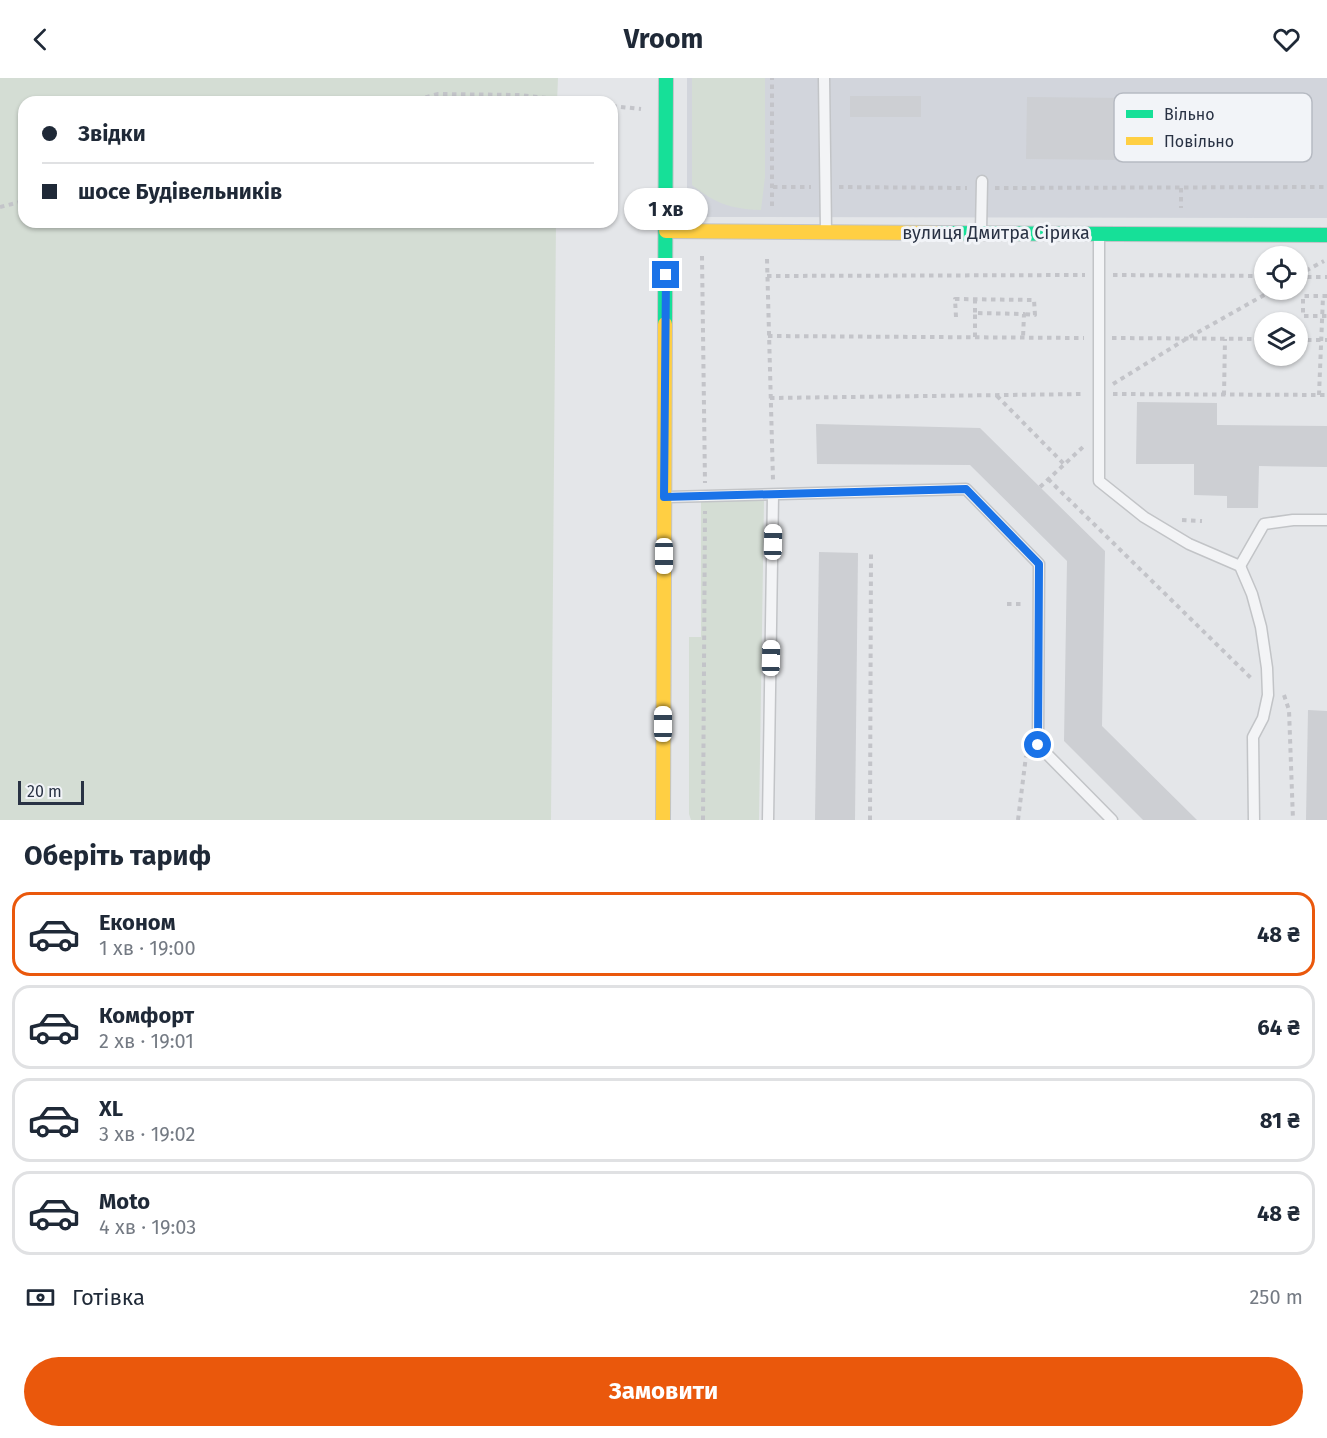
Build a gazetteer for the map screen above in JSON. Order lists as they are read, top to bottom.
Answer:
{
  "streets": {
    "main road": ["вулиця Дмитра Сірика"]
  },
  "legend": ["Вільно", "Повільно"],
  "scale_bar": "20 m",
  "page": {
    "header": "Vroom",
    "banner": ["Звідки", "шосе Будівельників"],
    "bubble": "1 хв",
    "scale": "20 m",
    "heading": "Оберіть тариф",
    "list": [
      {
        "name": "Економ",
        "note": "1 хв · 19:00",
        "value": "48 ₴"
      },
      {
        "name": "Комфорт",
        "note": "2 хв · 19:01",
        "value": "64 ₴"
      },
      {
        "name": "XL",
        "note": "3 хв · 19:02",
        "value": "81 ₴"
      },
      {
        "name": "Moto",
        "note": "4 хв · 19:03",
        "value": "48 ₴"
      }
    ],
    "pay": ["Готівка", "250 m"],
    "buttons": "Замовити"
  }
}
